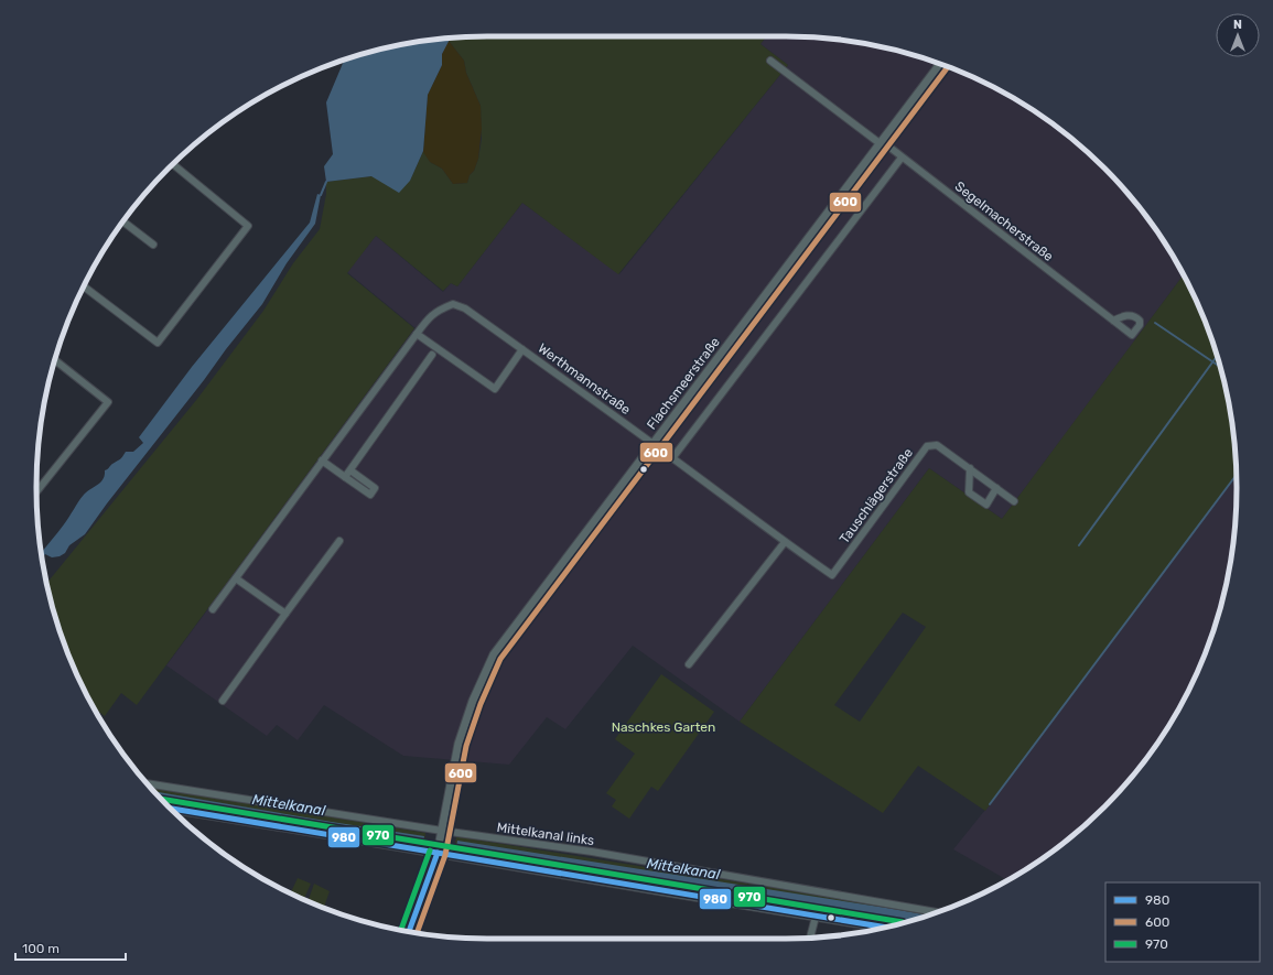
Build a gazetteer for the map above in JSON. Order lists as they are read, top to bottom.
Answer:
{
  "streets": {
    "street": [
      "Segelmacherstraße",
      "Werthmannstraße",
      "Flachsmeerstraße",
      "Tauschlägerstraße",
      "Mittelkanal links"
    ]
  },
  "crossings": [
    ["Segelmacherstraße", "Flachsmeerstraße"],
    ["Werthmannstraße", "Flachsmeerstraße"],
    ["Werthmannstraße", "Tauschlägerstraße"],
    ["Flachsmeerstraße", "Tauschlägerstraße"],
    ["Flachsmeerstraße", "Mittelkanal links"]
  ],
  "water": ["Mittelkanal"],
  "parks": ["Naschkes Garten"],
  "lines": ["transit line 600", "transit line 970", "transit line 980"],
  "legend": ["980", "600", "970"],
  "scale_bar": "100 m",
  "north": "top"
}
